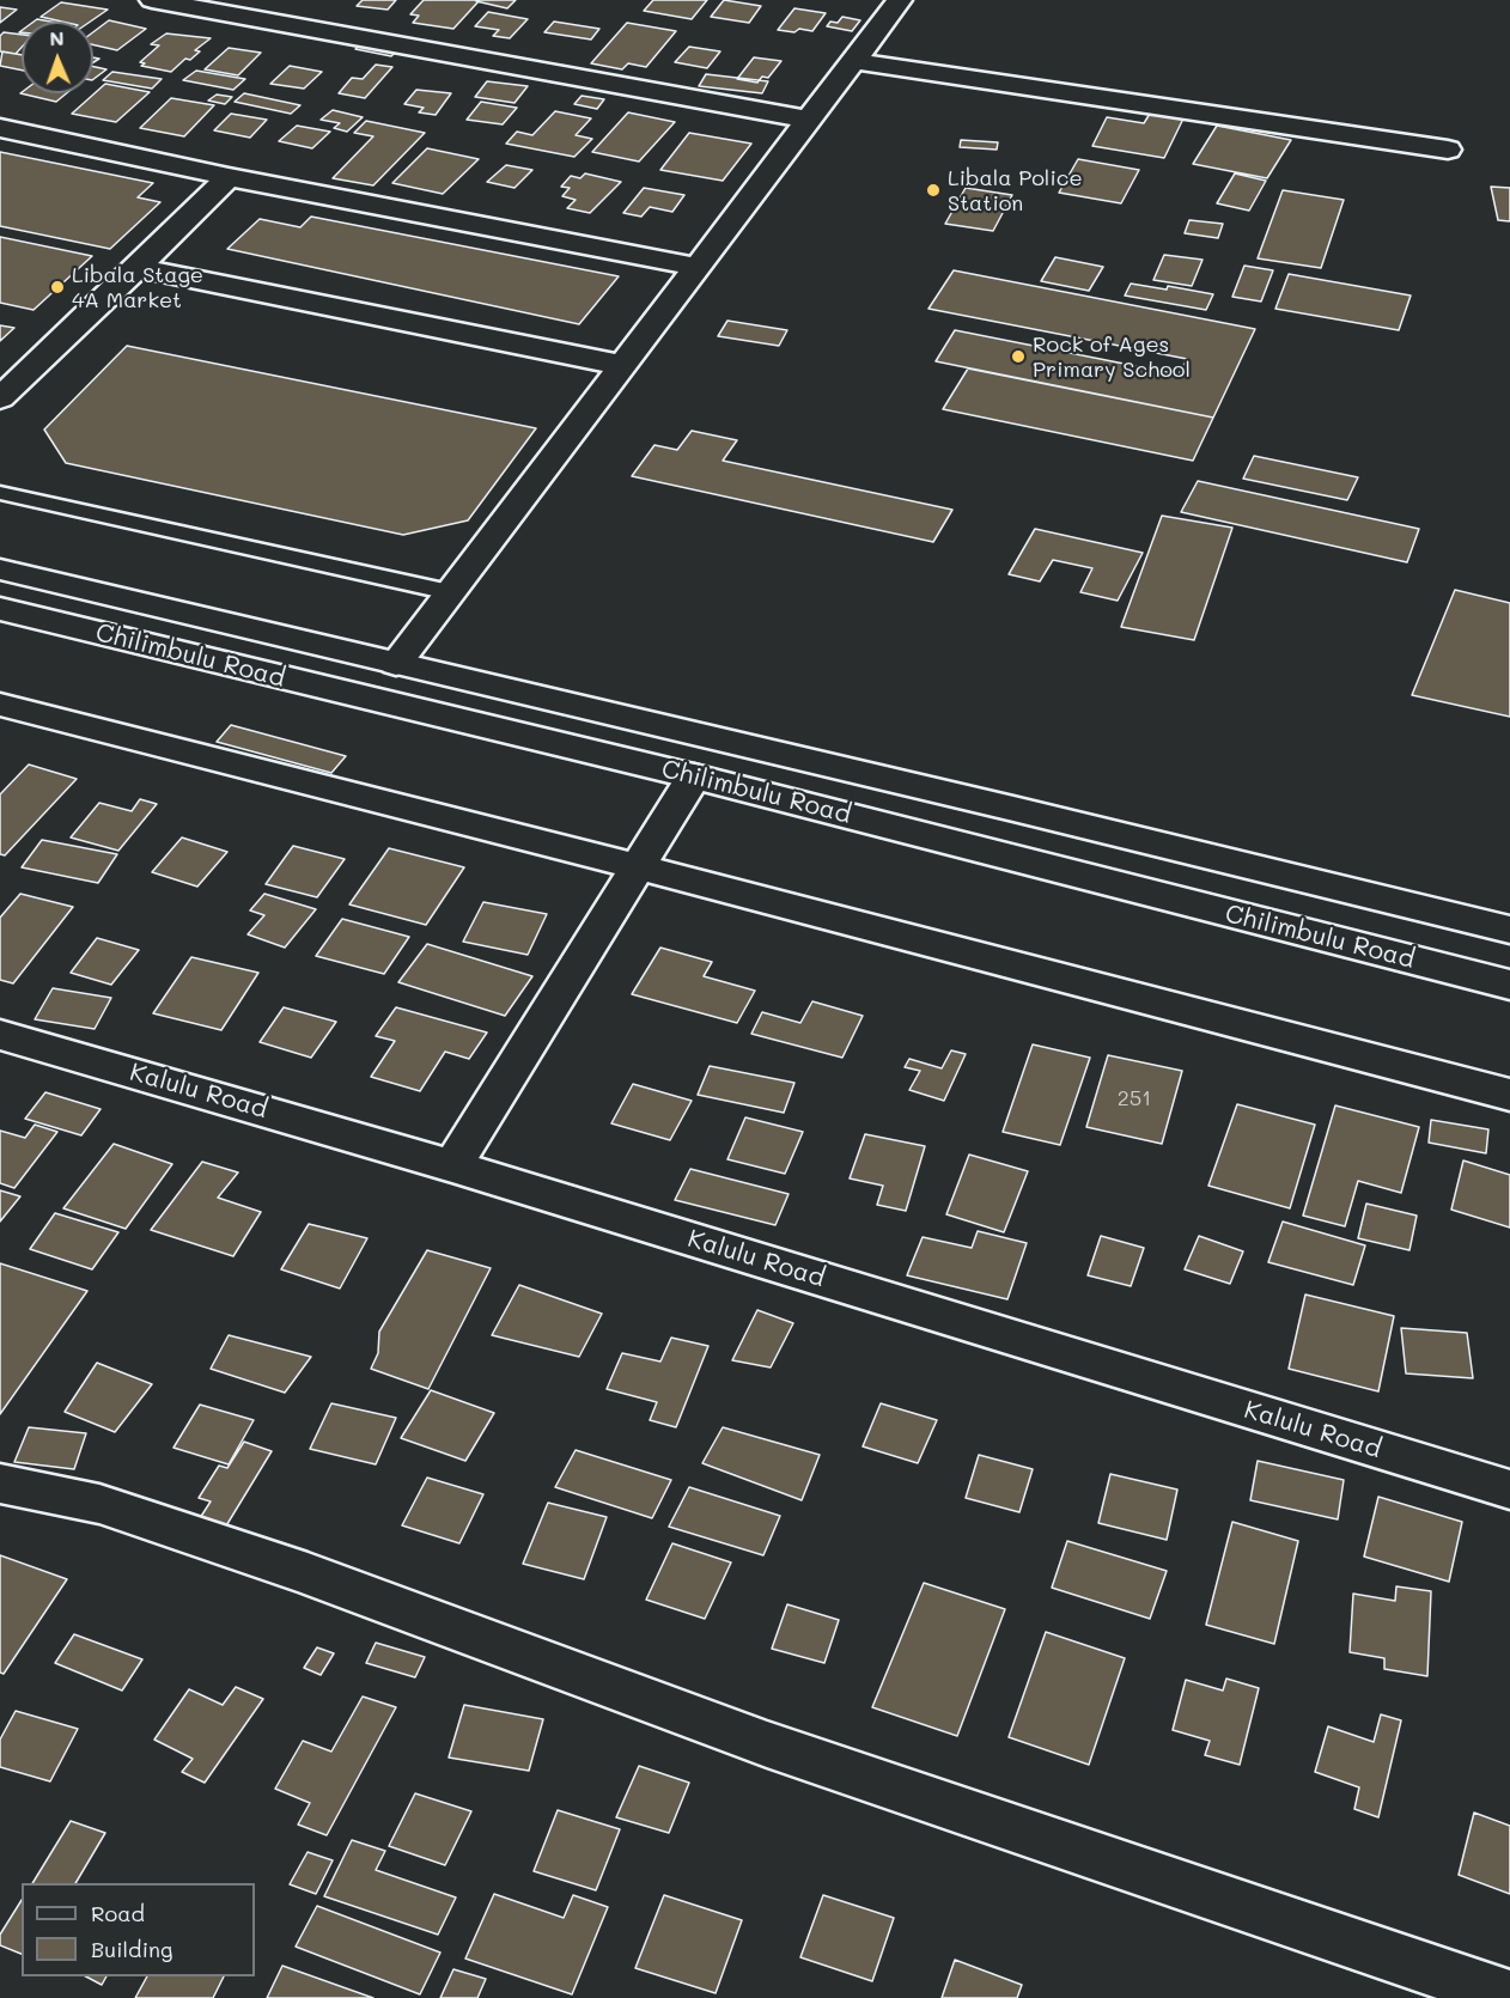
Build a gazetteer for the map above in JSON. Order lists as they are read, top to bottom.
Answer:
{
  "streets": {
    "street": ["Chilimbulu Road", "Kalulu Road"]
  },
  "places": ["Libala Police Station", "Libala Stage 4A Market", "Rock of Ages Primary School"],
  "house_numbers": ["251"],
  "legend": ["Road", "Building"],
  "north": "top"
}
